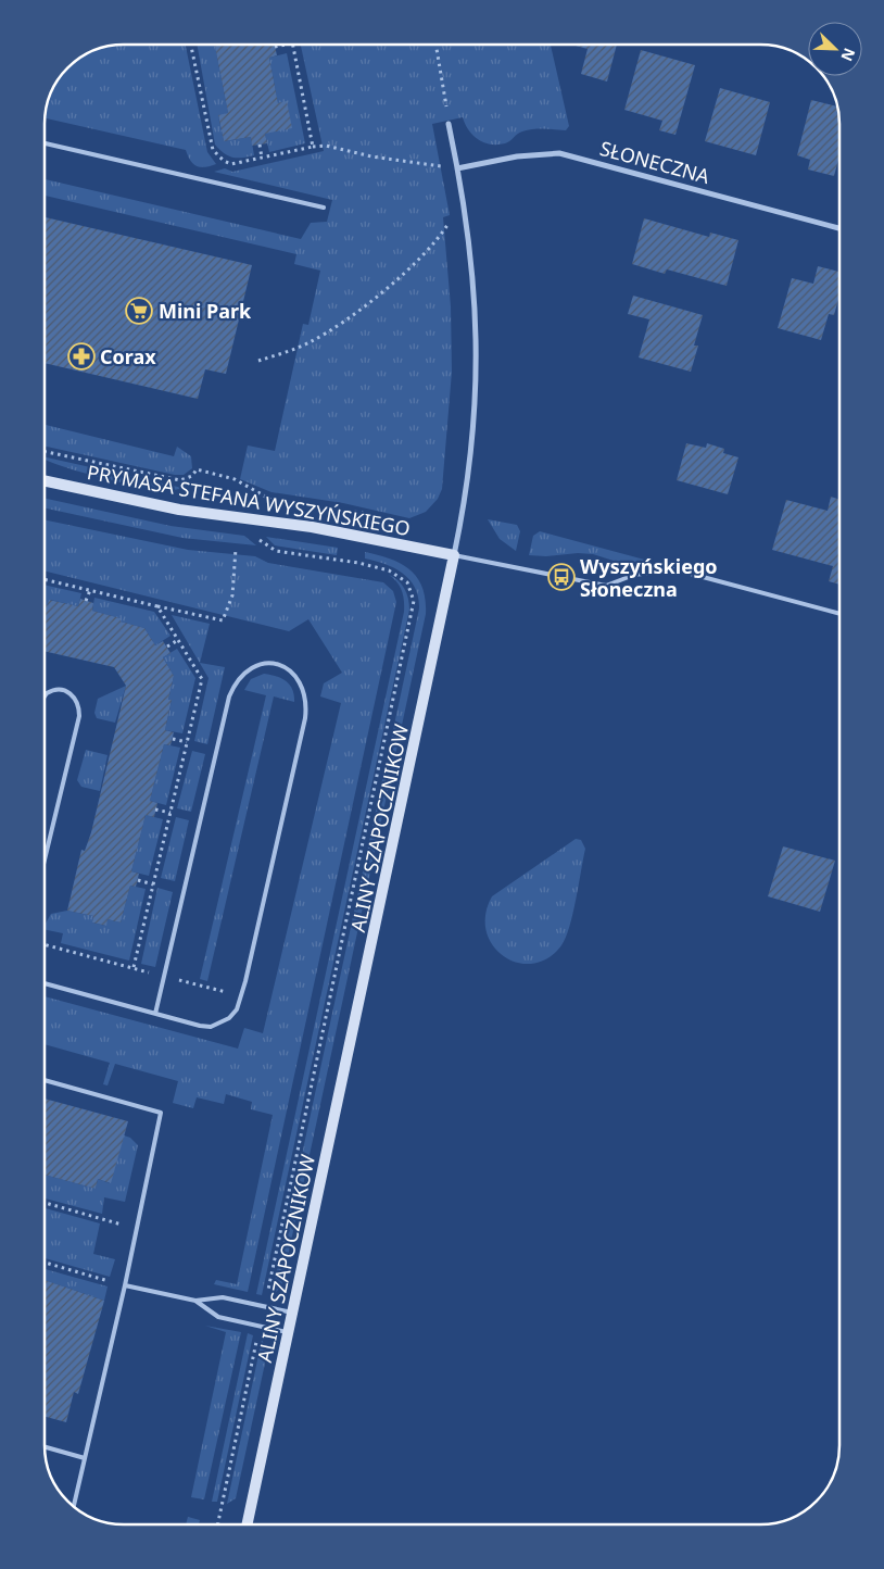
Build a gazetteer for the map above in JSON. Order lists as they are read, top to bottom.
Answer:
{
  "streets": {
    "street": ["SŁONECZNA", "PRYMASA STEFANA WYSZYŃSKIEGO", "ALINY SZAPOCZNIKOW"]
  },
  "crossings": [
    ["SŁONECZNA", "ALINY SZAPOCZNIKOW"],
    ["PRYMASA STEFANA WYSZYŃSKIEGO", "ALINY SZAPOCZNIKOW"]
  ],
  "places": {
    "supermarket": ["Mini Park"],
    "pharmacy": ["Corax"],
    "bus stop": ["Wyszyńskiego Słoneczna"]
  },
  "north": "bottom right"
}
